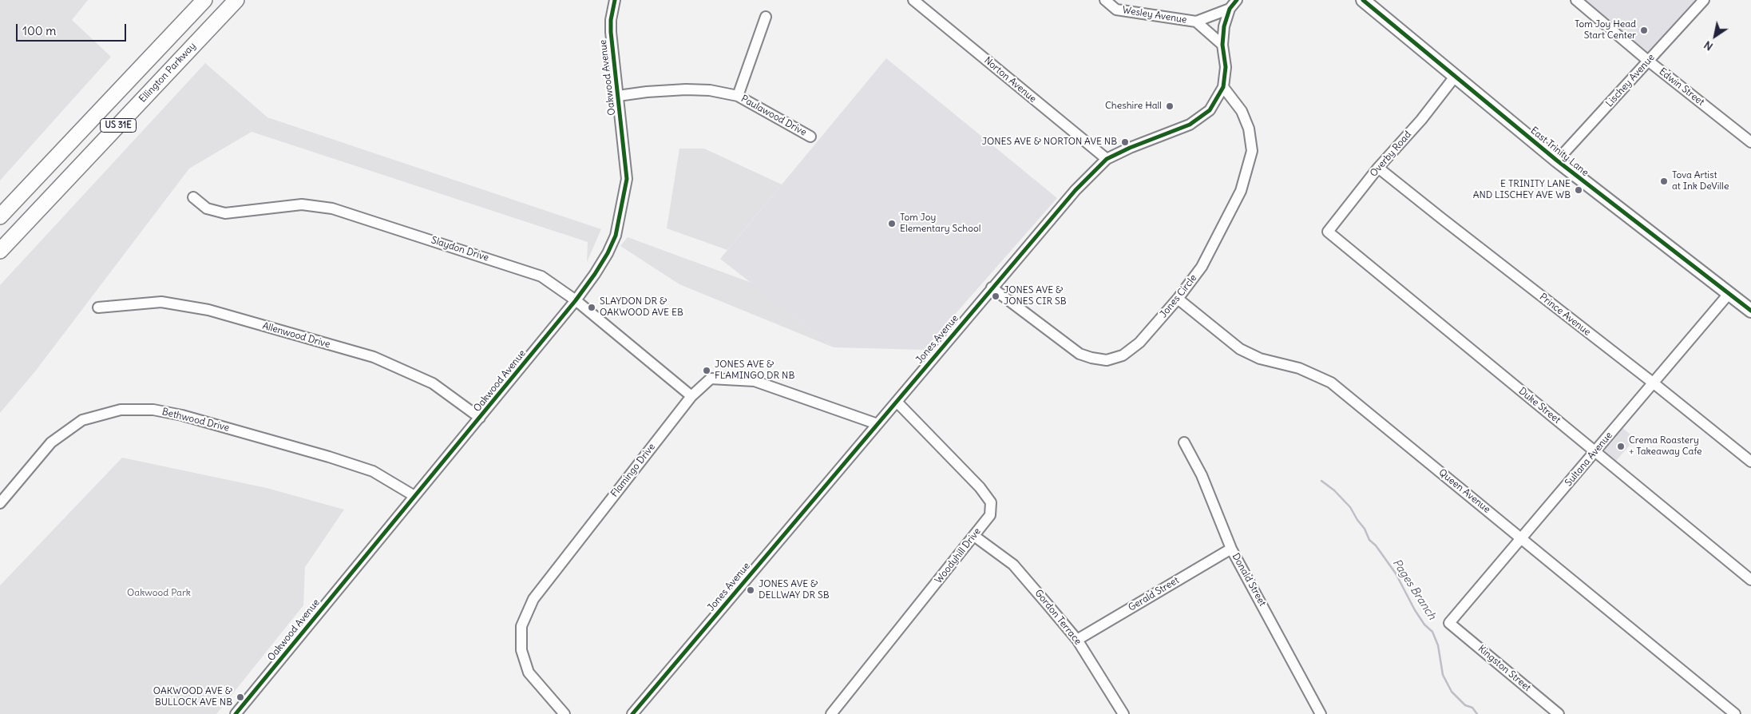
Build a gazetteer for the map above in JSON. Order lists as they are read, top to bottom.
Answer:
{
  "streets": {
    "highway": ["Ellington Parkway", "US 31E"],
    "main road": ["East Trinity Lane"],
    "street": [
      "Wesley Avenue",
      "Oakwood Avenue",
      "Norton Avenue",
      "Lischey Avenue",
      "Edwin Street",
      "Paulawood Drive",
      "Overby Road",
      "Slaydon Drive",
      "Jones Circle",
      "Prince Avenue",
      "Allenwood Drive",
      "Jones Avenue",
      "Duke Street",
      "Bethwood Drive",
      "Sultana Avenue",
      "Flamingo Drive",
      "Queen Avenue",
      "Woodyhill Drive",
      "Donald Street",
      "Gerald Street",
      "Gordon Terrace",
      "Kingston Street"
    ]
  },
  "crossings": [
    ["Wesley Avenue", "Jones Avenue"],
    ["Oakwood Avenue", "Paulawood Drive"],
    ["Oakwood Avenue", "Slaydon Drive"],
    ["Oakwood Avenue", "Allenwood Drive"],
    ["Oakwood Avenue", "Bethwood Drive"],
    ["Norton Avenue", "Jones Avenue"],
    ["Lischey Avenue", "Edwin Street"],
    ["Lischey Avenue", "East Trinity Lane"],
    ["East Trinity Lane", "Overby Road"],
    ["East Trinity Lane", "Sultana Avenue"],
    ["Overby Road", "Prince Avenue"],
    ["Overby Road", "Duke Street"],
    ["Slaydon Drive", "Flamingo Drive"],
    ["Jones Circle", "Jones Avenue"],
    ["Jones Circle", "Queen Avenue"],
    ["Prince Avenue", "Sultana Avenue"],
    ["Jones Avenue", "Flamingo Drive"],
    ["Jones Avenue", "Woodyhill Drive"],
    ["Duke Street", "Sultana Avenue"],
    ["Sultana Avenue", "Queen Avenue"],
    ["Sultana Avenue", "Kingston Street"],
    ["Woodyhill Drive", "Gordon Terrace"],
    ["Donald Street", "Gerald Street"],
    ["Gerald Street", "Gordon Terrace"]
  ],
  "water": ["Pages Branch"],
  "parks": ["Oakwood Park"],
  "places": [
    "Tom Joy Head Start Center",
    "Cheshire Hall",
    "JONES AVE & NORTON AVE NB",
    "Tova Artist at Ink DeVille",
    "E TRINITY LANE AND LISCHEY AVE WB",
    "Tom Joy Elementary School",
    "JONES AVE & JONES CIR SB",
    "SLAYDON DR & OAKWOOD AVE EB",
    "JONES AVE & FLAMINGO DR NB",
    "Crema Roastery + Takeaway Cafe",
    "JONES AVE & DELLWAY DR SB",
    "OAKWOOD AVE & BULLOCK AVE NB"
  ],
  "scale_bar": "100 m",
  "north": "bottom left"
}
